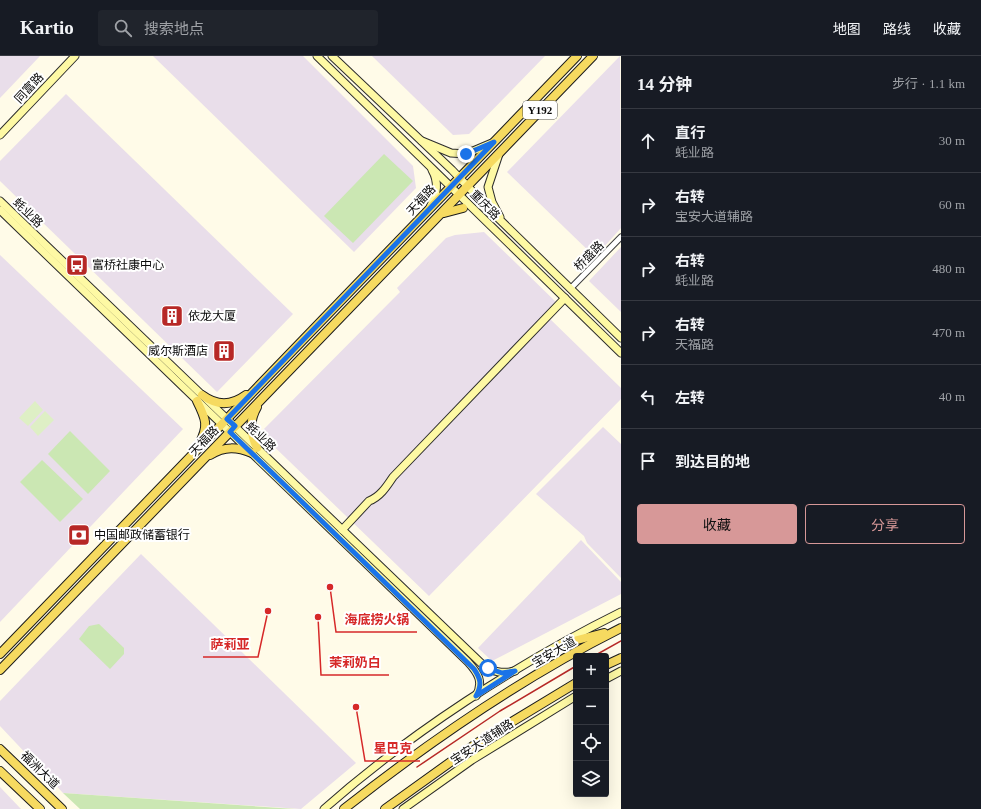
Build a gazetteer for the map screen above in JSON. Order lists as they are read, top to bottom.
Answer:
{
  "streets": {
    "main road": [
      "Y192",
      "天福路",
      "宝安大道",
      "福洲大道"
    ],
    "street": [
      "同富路",
      "重庆路",
      "蚝业路",
      "桥盛路",
      "宝安大道辅路"
    ]
  },
  "crossings": [
    ["Y192", "天福路"],
    ["Y192", "重庆路"],
    ["天福路", "重庆路"],
    ["天福路", "蚝业路"],
    ["重庆路", "桥盛路"]
  ],
  "places": {
    "bus stop": ["富桥社康中心"],
    "building": ["依龙大厦", "威尔斯酒店"],
    "bank": ["中国邮政储蓄银行"],
    "other": [
      "海底捞火锅",
      "萨莉亚",
      "茉莉奶白",
      "星巴克"
    ]
  },
  "page": {
    "header": "Kartio",
    "search": "搜索地点",
    "nav": ["地图", "路线", "收藏"],
    "heading": ["14 分钟", "步行 · 1.1 km"],
    "list": [
      ["直行", "蚝业路", "30 m"],
      ["右转", "宝安大道辅路", "60 m"],
      ["右转", "蚝业路", "480 m"],
      ["右转", "天福路", "470 m"],
      ["左转", "40 m"],
      "到达目的地"
    ],
    "buttons": ["收藏", "分享"],
    "map_buttons": ["+", "−"]
  }
}
